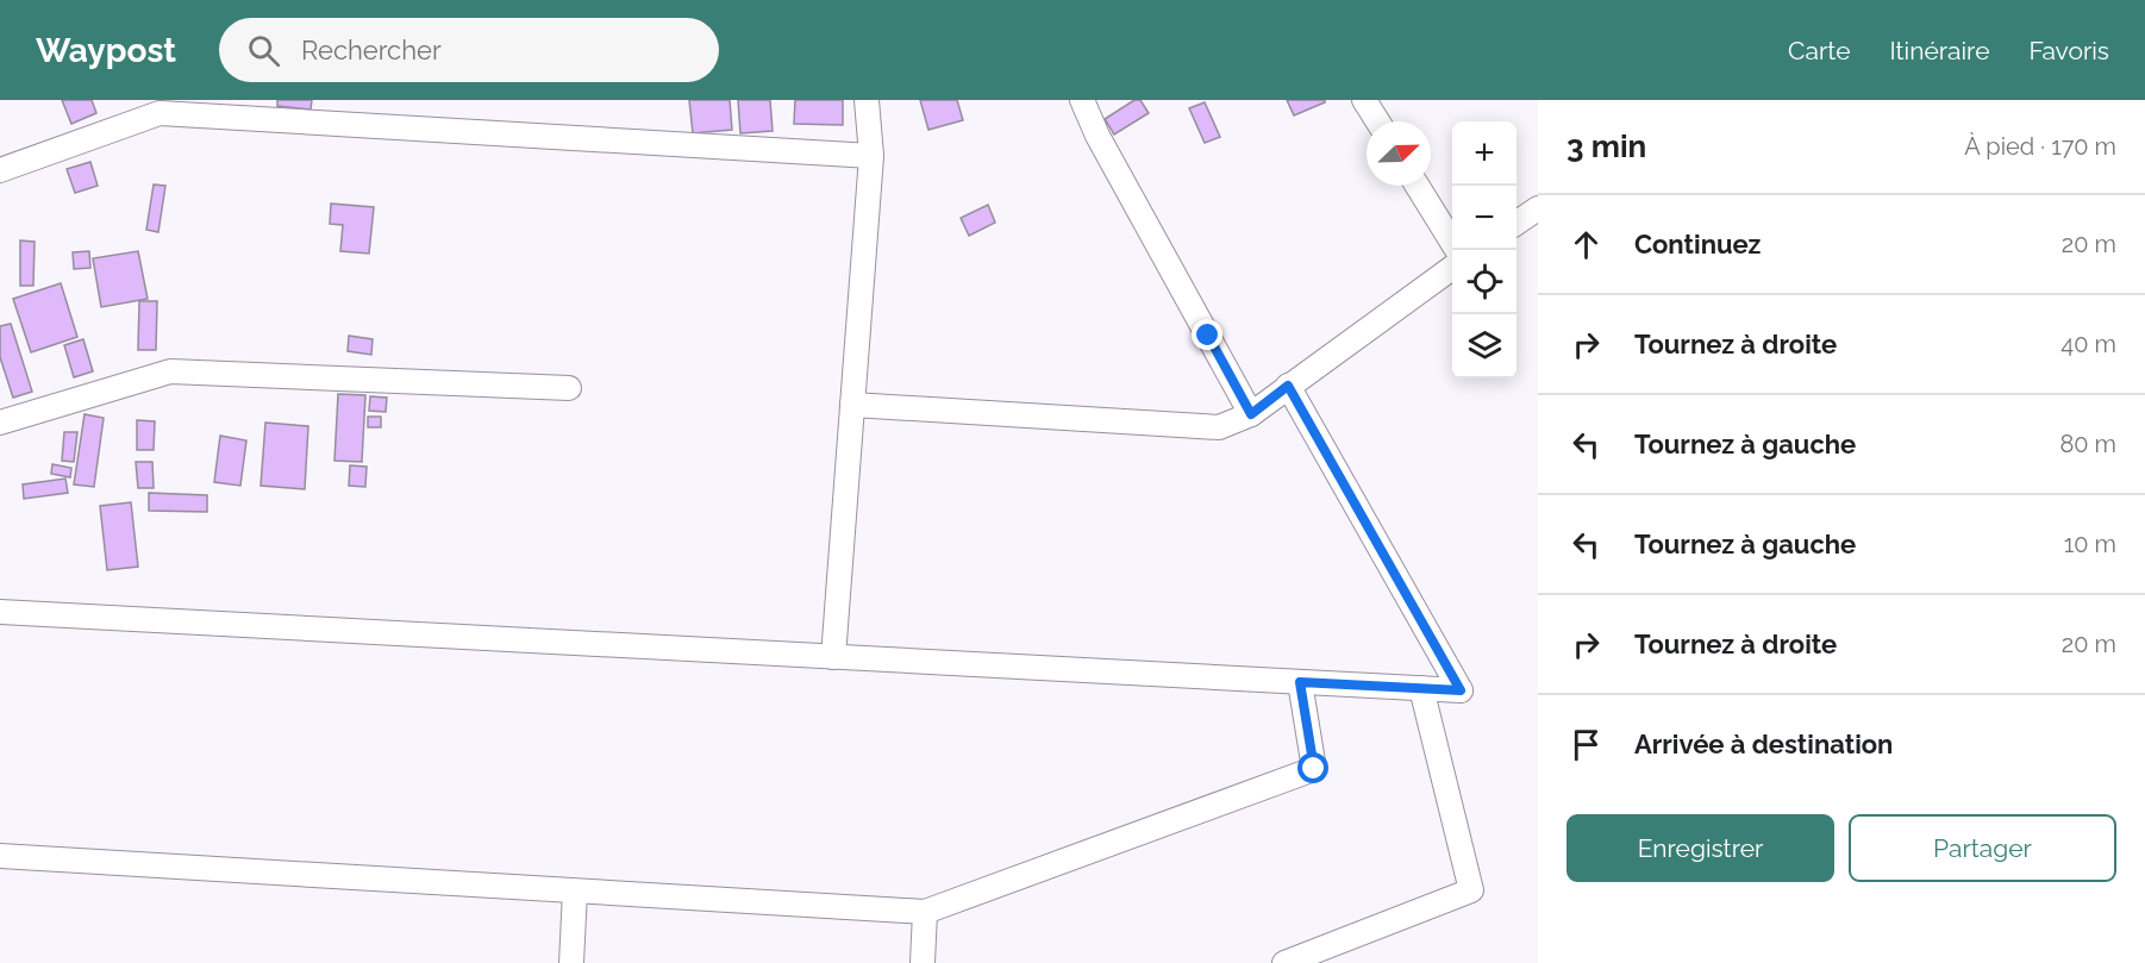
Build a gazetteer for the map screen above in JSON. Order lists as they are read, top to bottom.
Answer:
{
  "north": "top right",
  "page": {
    "header": "Waypost",
    "search": "Rechercher",
    "nav": ["Carte", "Itinéraire", "Favoris"],
    "heading": ["3 min", "À pied · 170 m"],
    "map_buttons": ["+", "−"],
    "list": [
      ["Continuez", "20 m"],
      ["Tournez à droite", "40 m"],
      ["Tournez à gauche", "80 m"],
      ["Tournez à gauche", "10 m"],
      ["Tournez à droite", "20 m"],
      "Arrivée à destination"
    ],
    "buttons": ["Enregistrer", "Partager"]
  }
}
